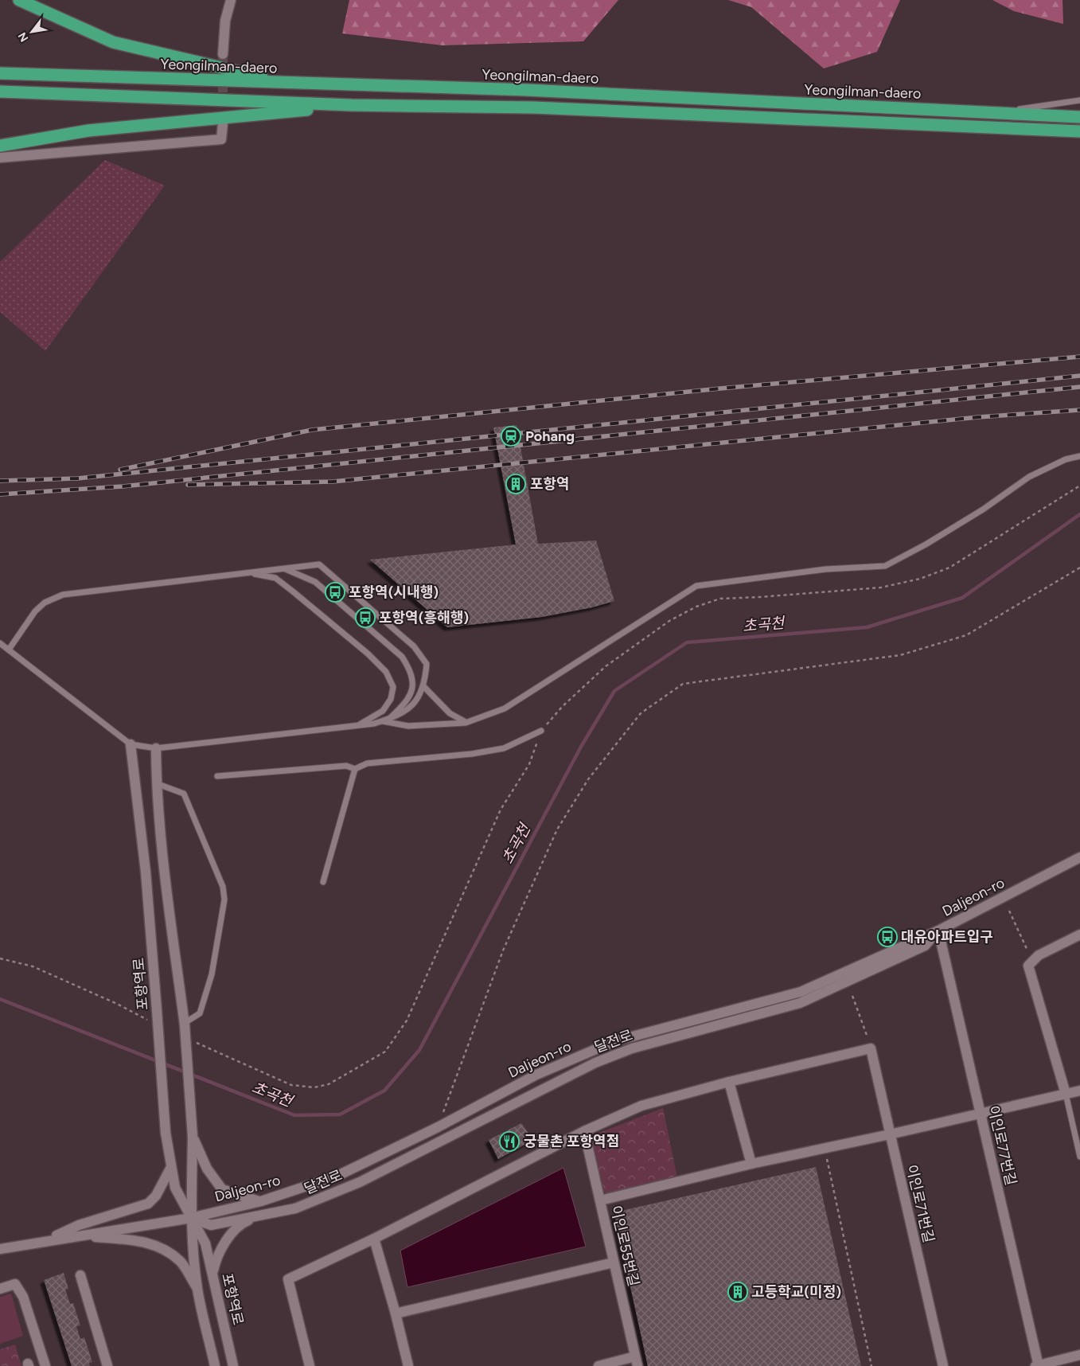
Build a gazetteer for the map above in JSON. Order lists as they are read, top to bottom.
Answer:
{
  "streets": {
    "highway": ["Yeongilman-daero"],
    "street": [
      "Daljeon-ro",
      "포항역로",
      "달전로",
      "이인로77번길",
      "이인로71번길",
      "이인로55번길"
    ]
  },
  "crossings": [
    ["Daljeon-ro", "포항역로"],
    ["Daljeon-ro", "달전로"],
    ["Daljeon-ro", "이인로77번길"],
    ["포항역로", "달전로"],
    ["달전로", "이인로77번길"]
  ],
  "water": ["초곡천"],
  "places": {
    "station": ["Pohang"],
    "building": ["포항역", "고등학교(미정)"],
    "bus stop": ["포항역(시내행)", "포항역(흥해행)", "대유아파트입구"],
    "restaurant": ["궁물촌 포항역점"]
  },
  "north": "bottom left"
}
